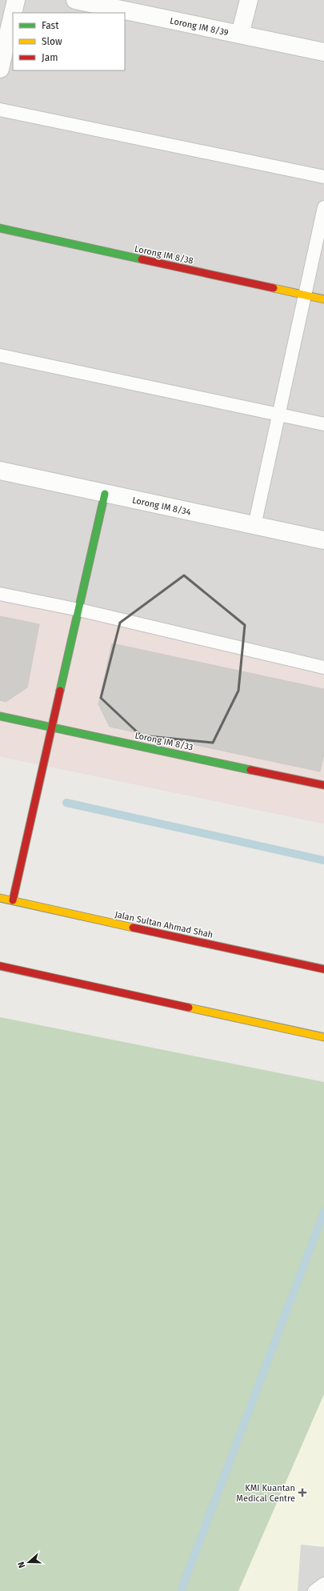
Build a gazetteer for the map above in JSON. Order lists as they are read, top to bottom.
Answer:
{
  "streets": {
    "street": [
      "Lorong IM 8/39",
      "Lorong IM 8/38",
      "Lorong IM 8/34",
      "Lorong IM 8/33",
      "Jalan Sultan Ahmad Shah"
    ]
  },
  "places": {
    "health": ["KMI Kuantan Medical Centre"]
  },
  "legend": ["Fast", "Slow", "Jam"],
  "north": "left"
}
